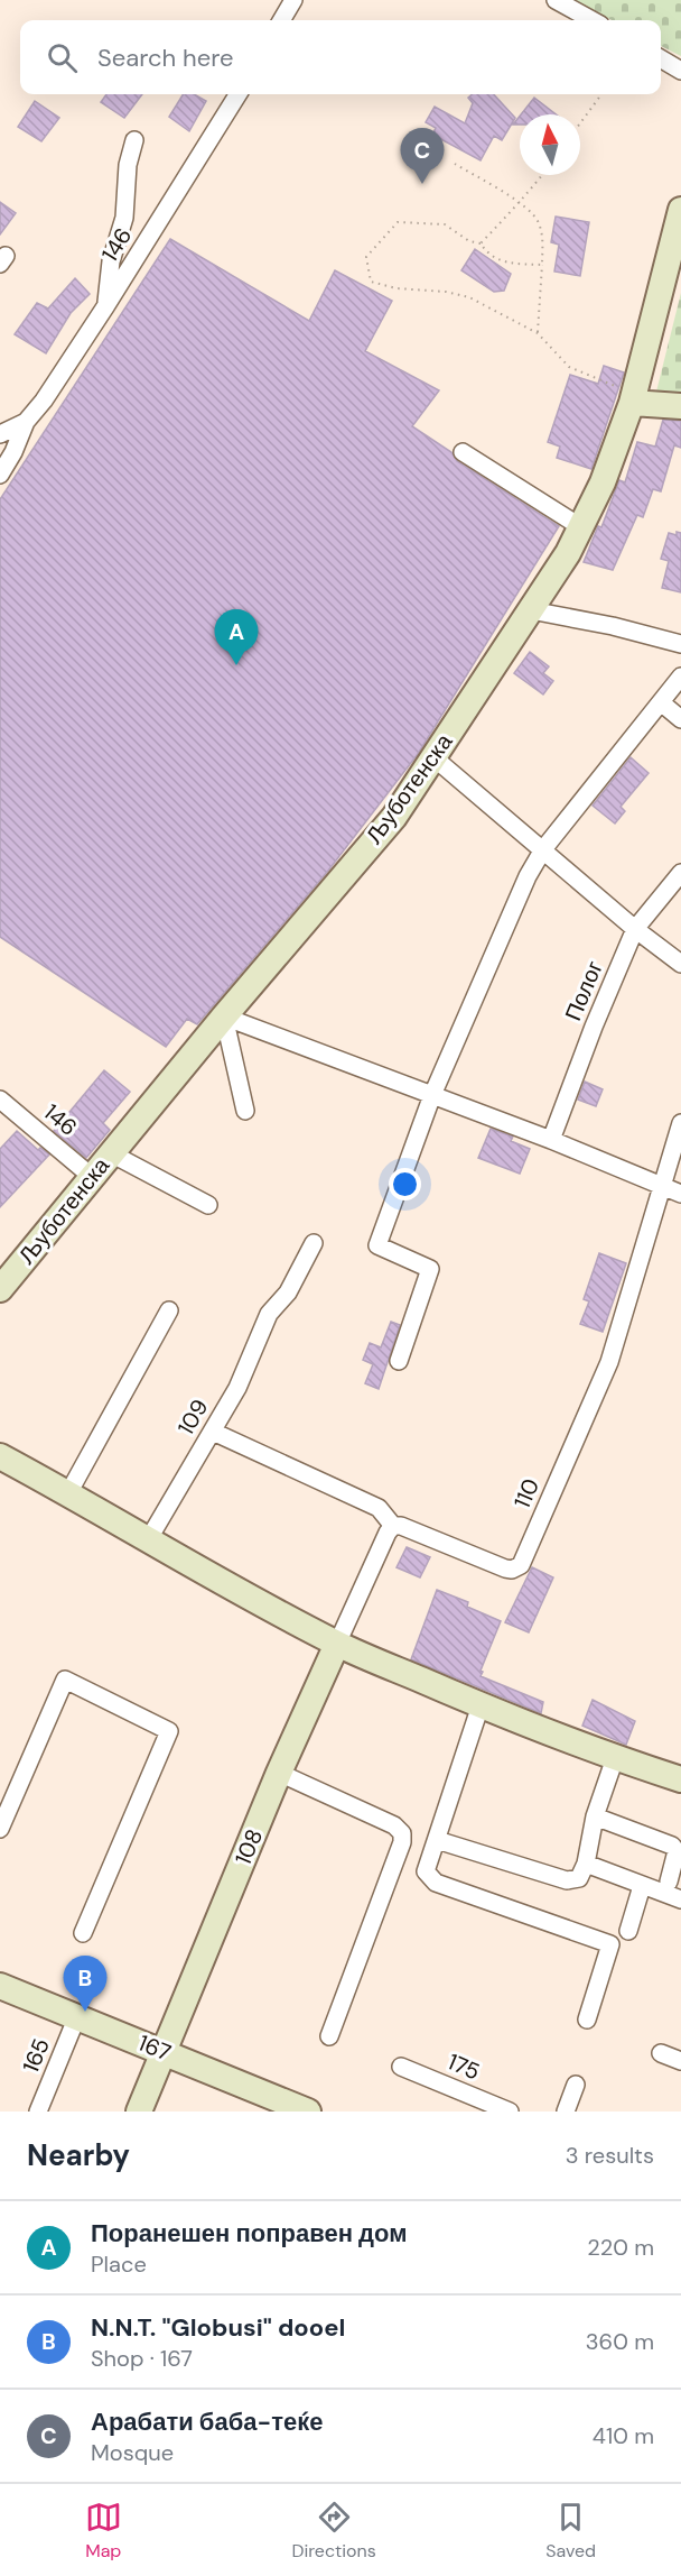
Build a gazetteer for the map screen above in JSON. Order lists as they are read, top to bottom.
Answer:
{
  "streets": {
    "street": [
      "146",
      "Љуботенска",
      "Полог",
      "109",
      "110",
      "108",
      "167",
      "165",
      "175"
    ]
  },
  "crossings": [
    ["146", "Љуботенска"],
    ["108", "167"],
    ["167", "165"]
  ],
  "north": "top",
  "page": {
    "search": "Search here",
    "pins": ["C", "A", "B"],
    "heading": ["Nearby", "3 results"],
    "list": [
      {
        "mark": "A",
        "name": "Поранешен поправен дом",
        "note": "Place",
        "value": "220 m"
      },
      {
        "mark": "B",
        "name": "N.N.T. \"Globusi\" dooel",
        "note": "Shop · 167",
        "value": "360 m"
      },
      {
        "mark": "C",
        "name": "Арабати баба-теќе",
        "note": "Mosque",
        "value": "410 m"
      }
    ],
    "nav": ["Map", "Directions", "Saved"]
  }
}
